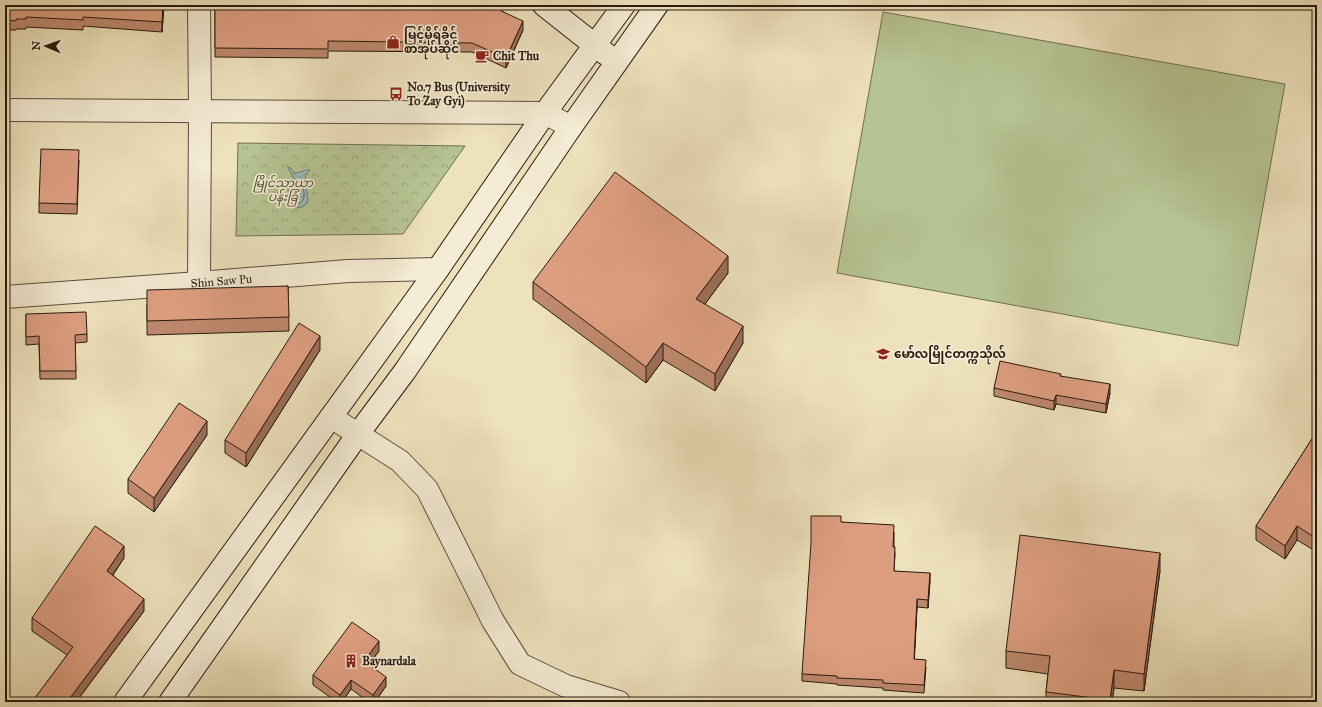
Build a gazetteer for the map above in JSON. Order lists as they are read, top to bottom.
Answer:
{
  "streets": {
    "main road": ["Shin Saw Pu"]
  },
  "parks": ["မြိုင်သာယာ ပန်းခြံ"],
  "places": {
    "shop": ["မြင့်မိုရ်ခိုင် စာအုပ်ဆိုင်"],
    "cafe": ["Chit Thu"],
    "bus stop": ["No.7 Bus (University To Zay Gyi)"],
    "school or university": ["မော်လမြိုင်တက္ကသိုလ်"],
    "building": ["Baynardala"]
  },
  "north": "left"
}
